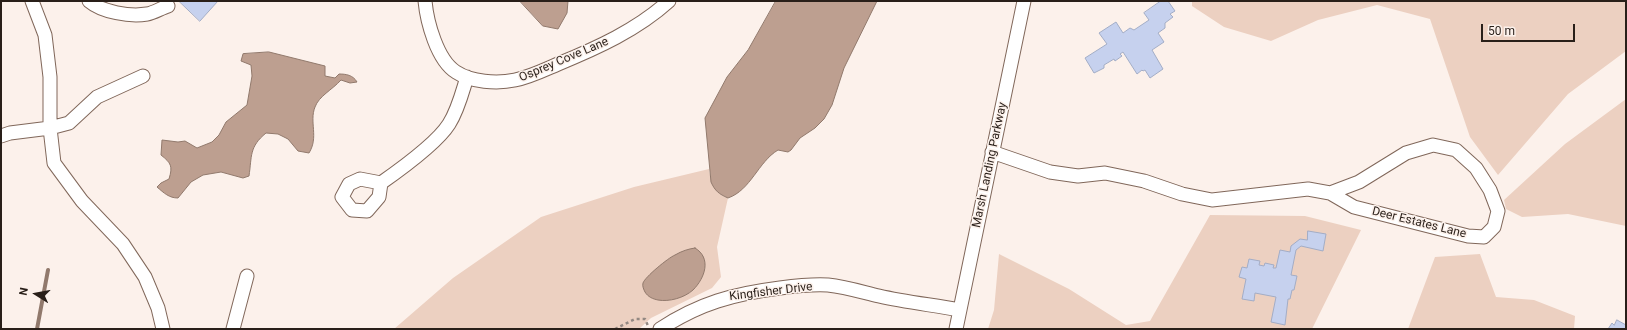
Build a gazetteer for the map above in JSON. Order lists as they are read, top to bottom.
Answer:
{
  "streets": {
    "street": [
      "Osprey Cove Lane",
      "Marsh Landing Parkway",
      "Deer Estates Lane",
      "Kingfisher Drive"
    ]
  },
  "crossings": [
    ["Marsh Landing Parkway", "Deer Estates Lane"],
    ["Marsh Landing Parkway", "Kingfisher Drive"]
  ],
  "scale_bar": "50 m",
  "north": "left"
}
